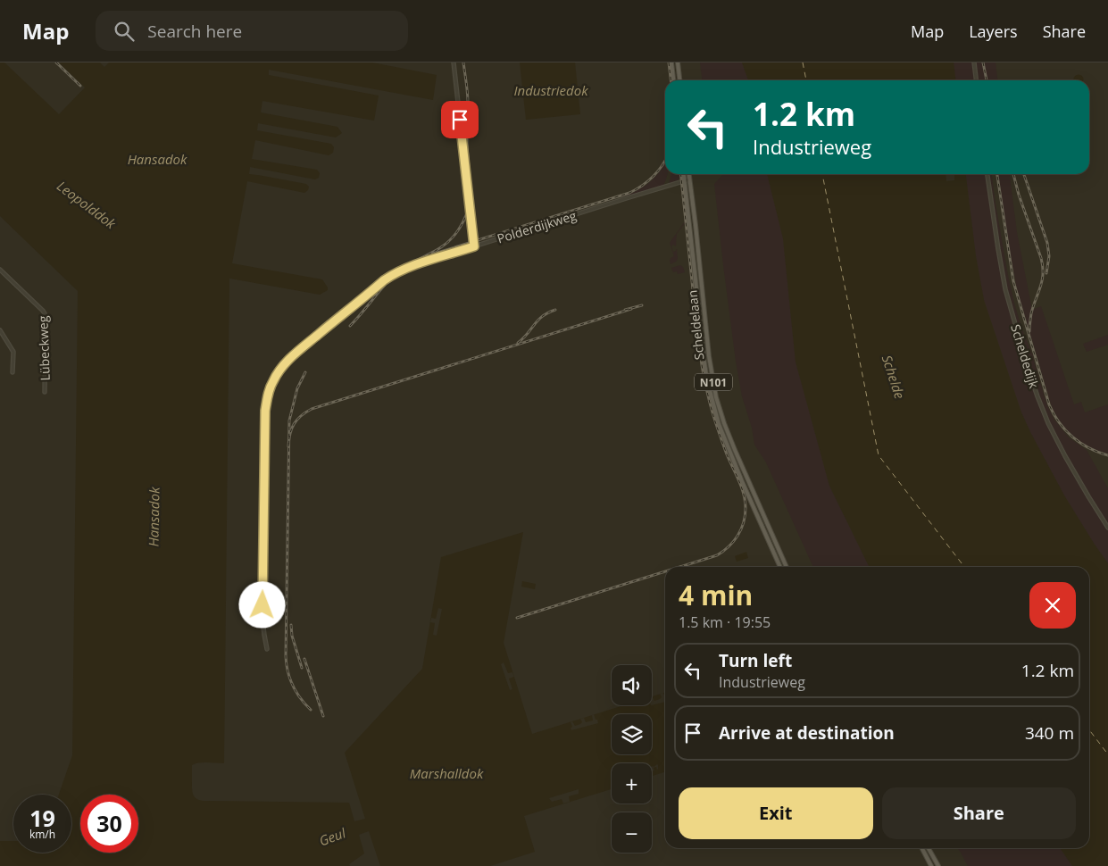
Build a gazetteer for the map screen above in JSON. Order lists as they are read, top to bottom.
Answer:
{
  "streets": {
    "main road": ["Scheldelaan", "N101"],
    "street": ["Polderdijkweg", "Lübeckweg", "Scheldedijk"]
  },
  "crossings": [
    ["Polderdijkweg", "Scheldelaan"]
  ],
  "water": [
    "Industriedok",
    "Hansadok",
    "Leopolddok",
    "Schelde",
    "Marshalldok",
    "Geul"
  ],
  "page": {
    "header": "Map",
    "search": "Search here",
    "nav": ["Map", "Layers", "Share"],
    "turn": ["1.2 km", "Industrieweg"],
    "heading": ["4 min", "1.5 km · 19:55"],
    "list": [
      {
        "name": "Turn left",
        "note": "Industrieweg",
        "value": "1.2 km"
      },
      {
        "name": "Arrive at destination",
        "value": "340 m"
      }
    ],
    "map_buttons": ["+", "−"],
    "buttons": ["Exit", "Share"],
    "speed": "19 km/h",
    "limit": "30"
  }
}
